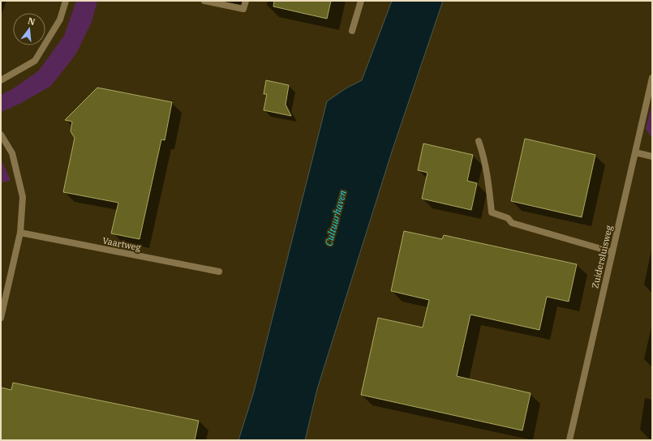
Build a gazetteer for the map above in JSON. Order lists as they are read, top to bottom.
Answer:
{
  "streets": {
    "street": ["Vaartweg", "Zuidersluisweg"]
  },
  "water": ["Cultuurhaven"],
  "north": "top"
}
